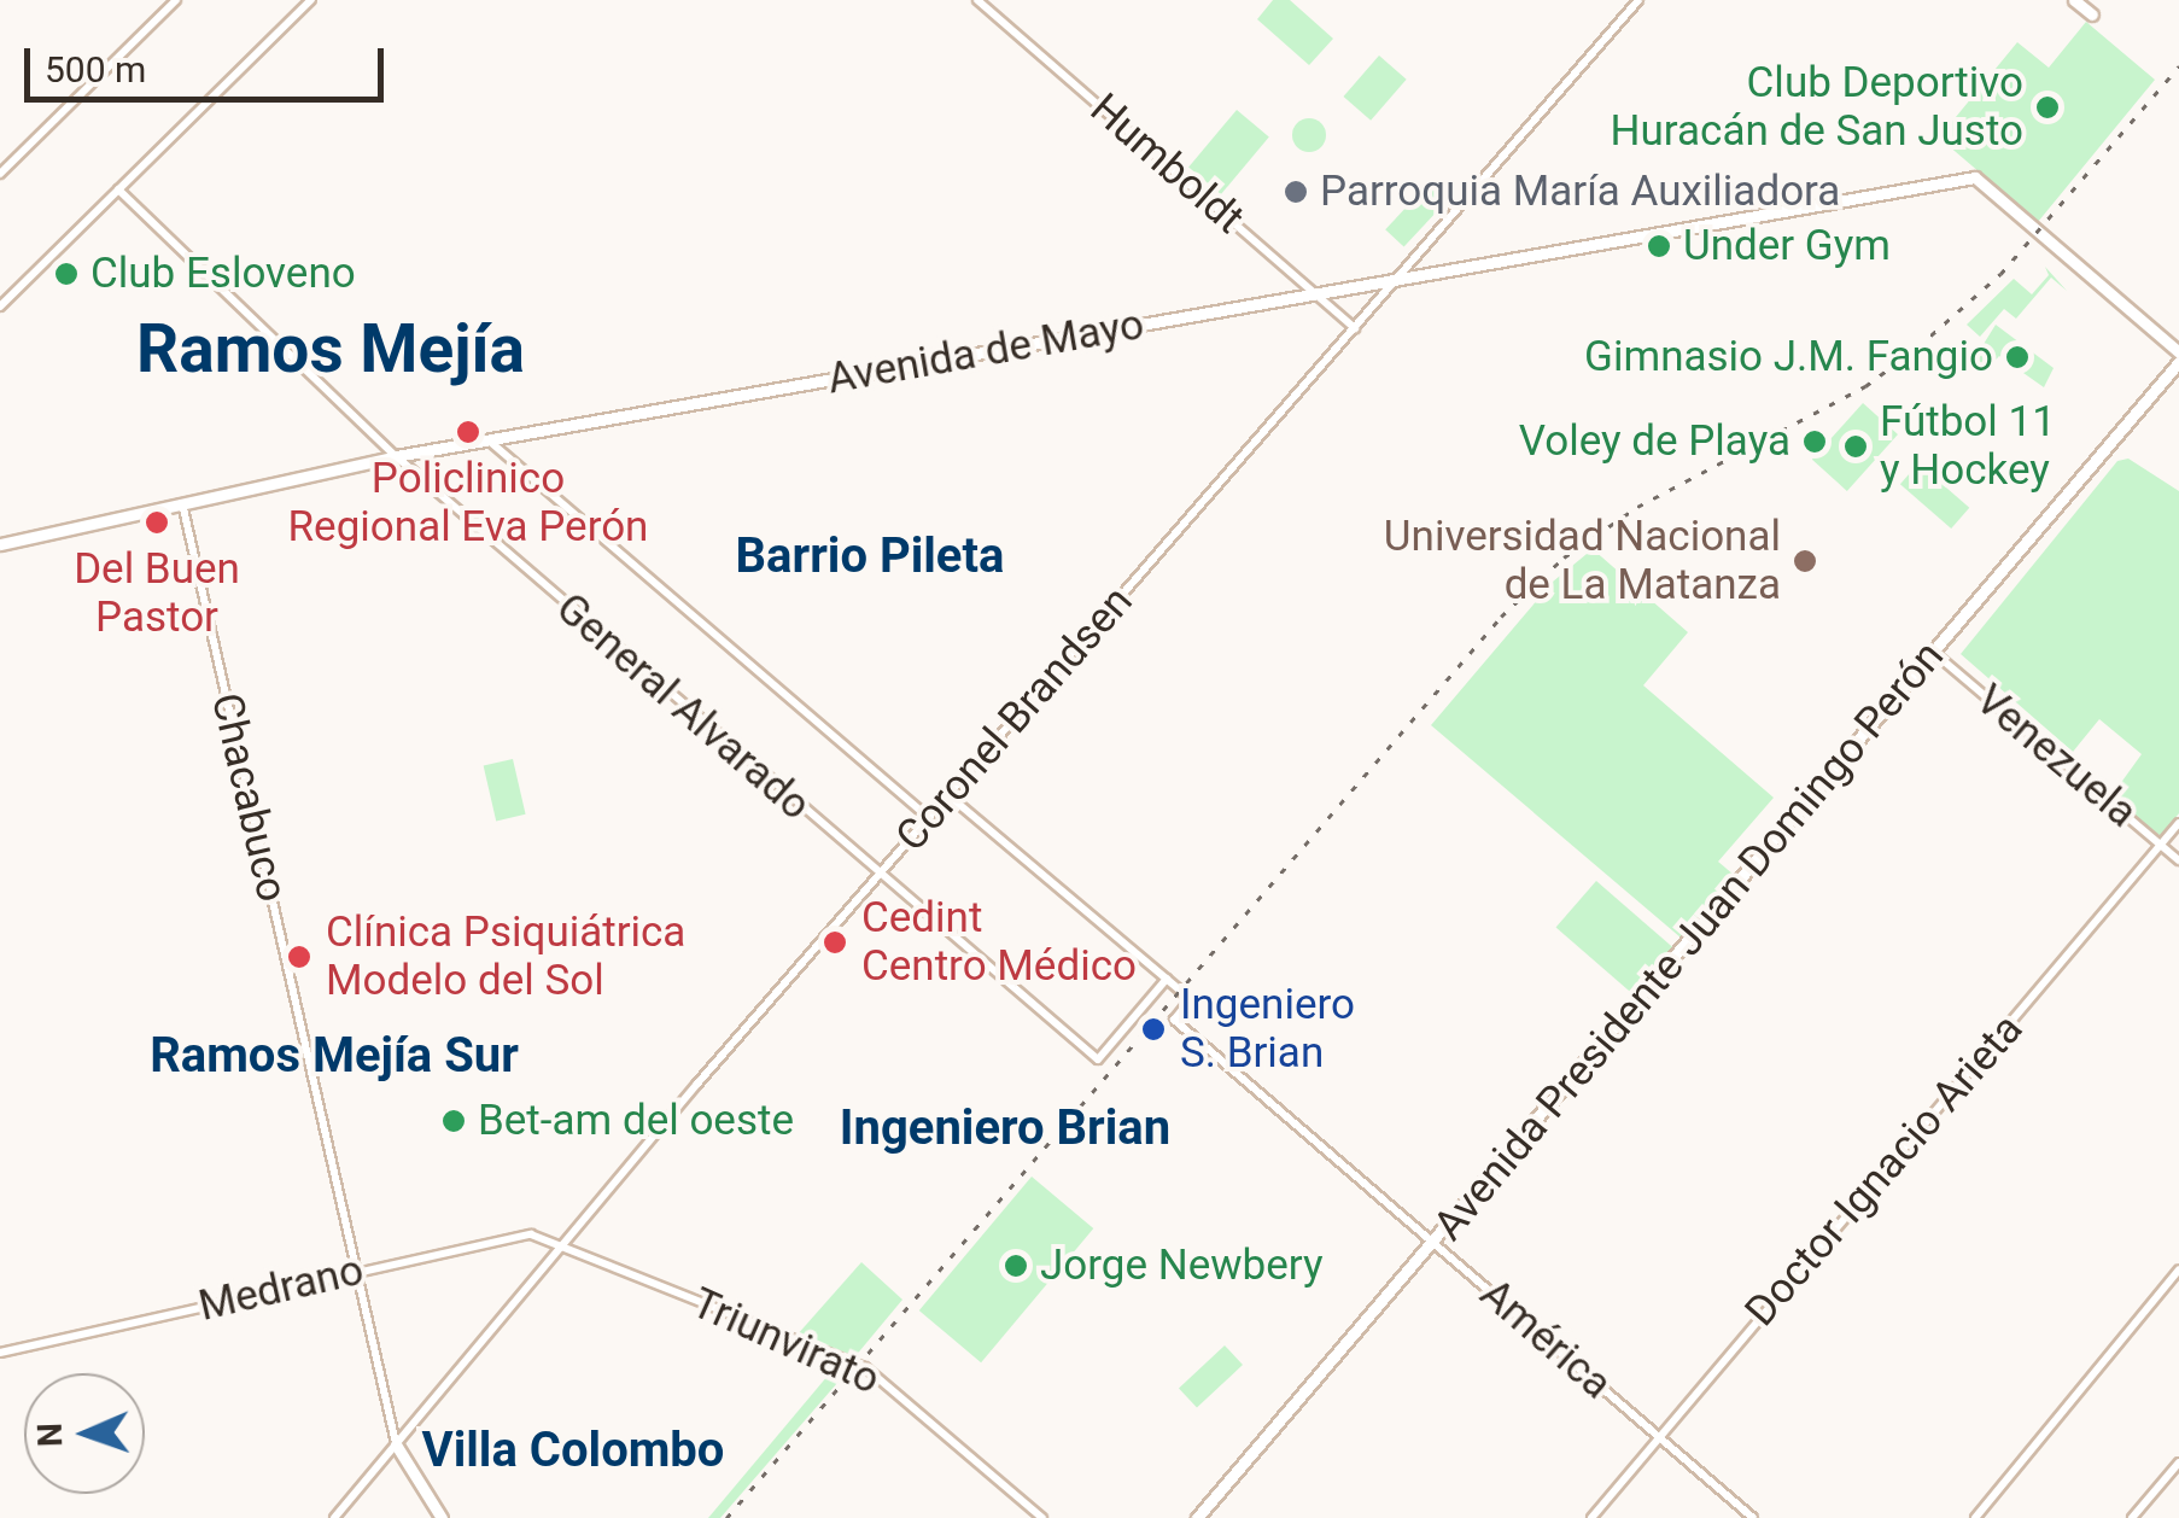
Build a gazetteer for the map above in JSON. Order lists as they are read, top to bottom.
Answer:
{
  "streets": {
    "main road": ["Avenida de Mayo", "Avenida Presidente Juan Domingo Perón"],
    "street": [
      "Humboldt",
      "General Alvarado",
      "Coronel Brandsen",
      "Venezuela",
      "Chacabuco",
      "Doctor Ignacio Arieta",
      "Medrano",
      "América",
      "Triunvirato"
    ]
  },
  "crossings": [
    ["Humboldt", "Avenida de Mayo"],
    ["Humboldt", "Coronel Brandsen"],
    ["Avenida de Mayo", "General Alvarado"],
    ["Avenida de Mayo", "Coronel Brandsen"],
    ["Avenida de Mayo", "Chacabuco"],
    ["Avenida de Mayo", "Avenida Presidente Juan Domingo Perón"],
    ["General Alvarado", "Coronel Brandsen"],
    ["General Alvarado", "América"],
    ["Coronel Brandsen", "Chacabuco"],
    ["Coronel Brandsen", "Medrano"],
    ["Coronel Brandsen", "Triunvirato"],
    ["Venezuela", "Avenida Presidente Juan Domingo Perón"],
    ["Venezuela", "Doctor Ignacio Arieta"],
    ["Chacabuco", "Medrano"],
    ["Avenida Presidente Juan Domingo Perón", "América"],
    ["Doctor Ignacio Arieta", "América"],
    ["Medrano", "Triunvirato"]
  ],
  "districts": [
    "Ramos Mejía",
    "Barrio Pileta",
    "Ramos Mejía Sur",
    "Ingeniero Brian",
    "Villa Colombo"
  ],
  "places": [
    "Club Deportivo Huracán de San Justo",
    "Parroquia María Auxiliadora",
    "Under Gym",
    "Club Esloveno",
    "Gimnasio J.M. Fangio",
    "Policlinico Regional Eva Perón",
    "Voley de Playa",
    "Fútbol 11 y Hockey",
    "Del Buen Pastor",
    "Universidad Nacional de La Matanza",
    "Cedint Centro Médico",
    "Clínica Psiquiátrica Modelo del Sol",
    "Ingeniero S. Brian",
    "Bet-am del oeste",
    "Jorge Newbery"
  ],
  "scale_bar": "500 m",
  "north": "left"
}
